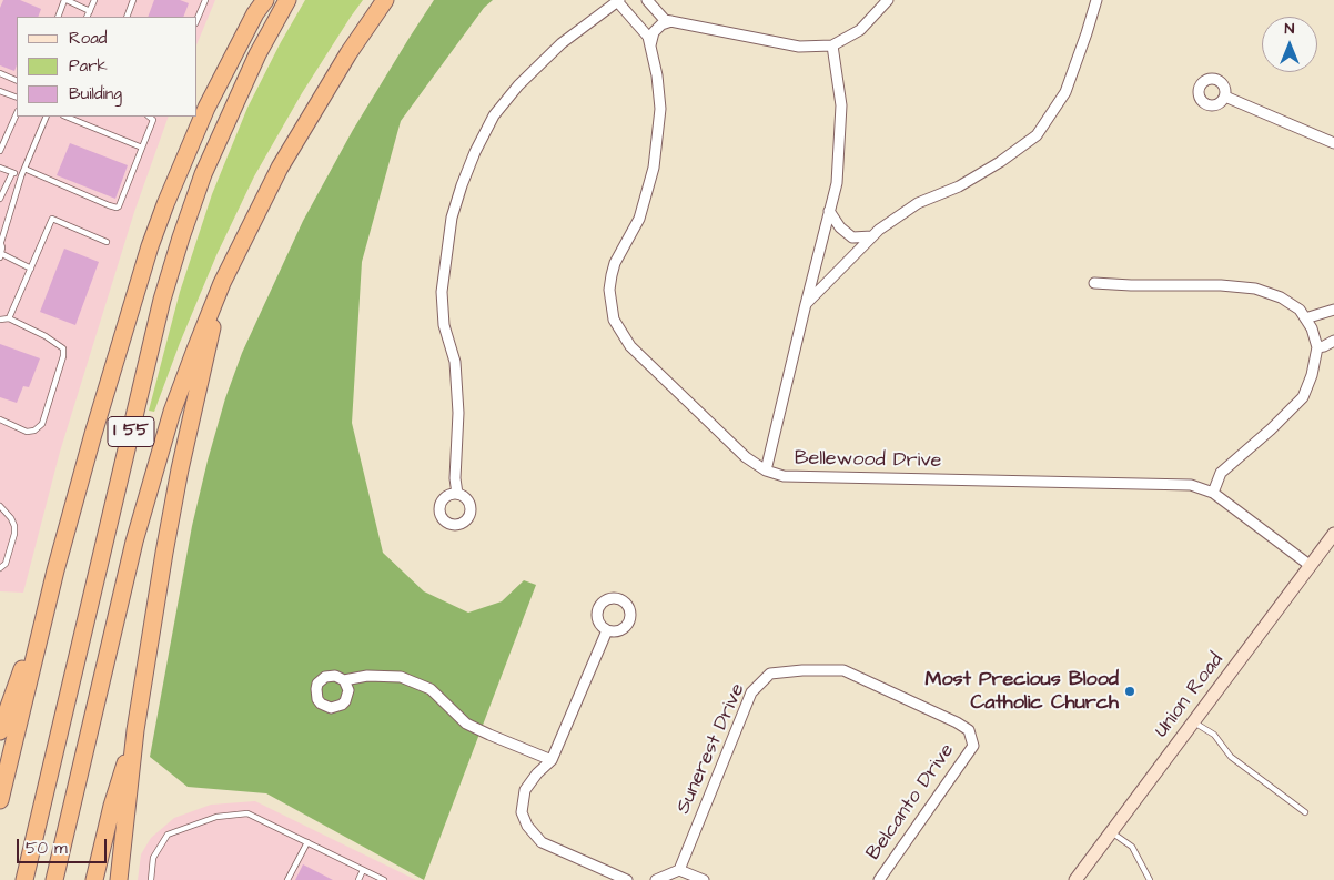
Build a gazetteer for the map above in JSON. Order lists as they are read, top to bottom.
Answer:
{
  "streets": {
    "highway": ["I 55"],
    "main road": ["Union Road"],
    "street": ["Bellewood Drive", "Sunerest Drive", "Belcanto Drive"]
  },
  "crossings": [
    ["Bellewood Drive", "Union Road"],
    ["Sunerest Drive", "Belcanto Drive"]
  ],
  "places": ["Most Precious Blood Catholic Church"],
  "legend": ["Road", "Park", "Building"],
  "scale_bar": "50 m",
  "north": "top"
}
